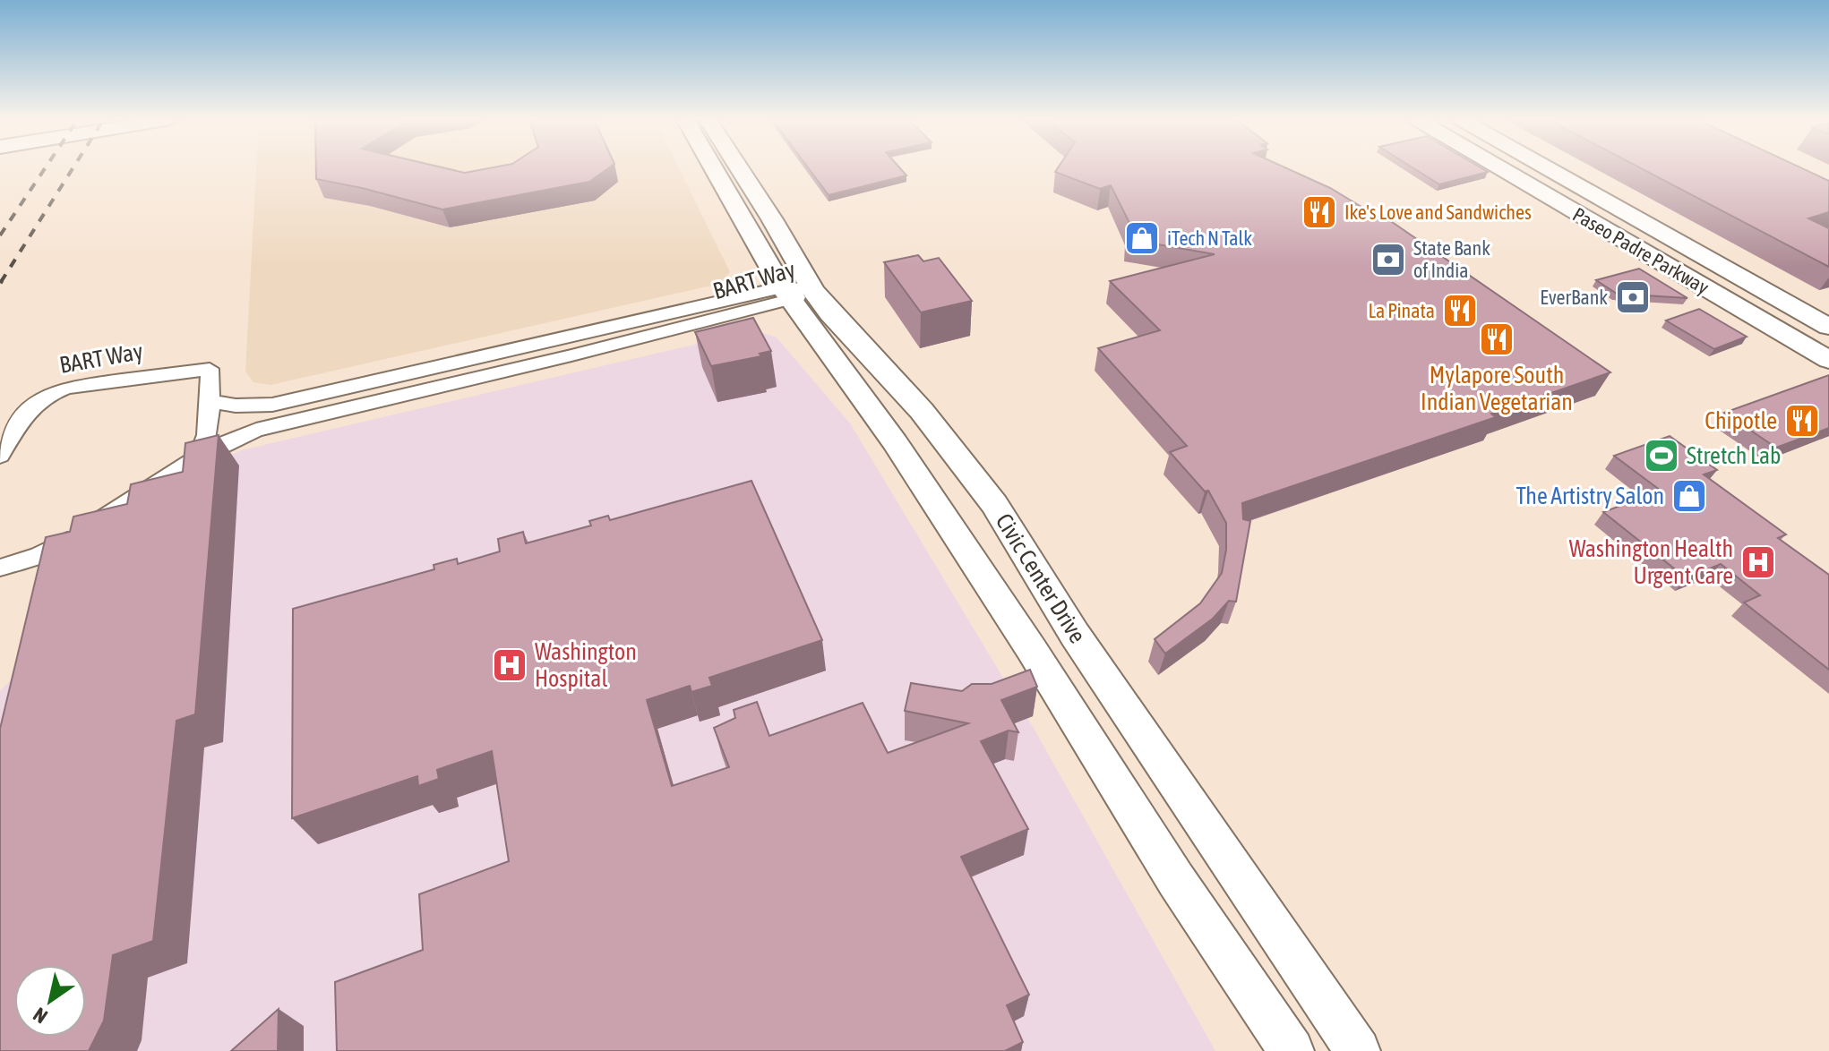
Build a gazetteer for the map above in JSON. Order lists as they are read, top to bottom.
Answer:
{
  "streets": {
    "main road": ["Paseo Padre Parkway", "Civic Center Drive"],
    "street": ["BART Way"]
  },
  "crossings": [
    ["BART Way", "Civic Center Drive"]
  ],
  "places": {
    "restaurant": [
      "Ike's Love and Sandwiches",
      "La Pinata",
      "Mylapore South Indian Vegetarian",
      "Chipotle"
    ],
    "shop": ["iTech N Talk", "The Artistry Salon"],
    "bank": ["State Bank of India", "EverBank"],
    "sports": ["Stretch Lab"],
    "hospital": ["Washington Health Urgent Care", "Washington Hospital"]
  },
  "north": "bottom left"
}
